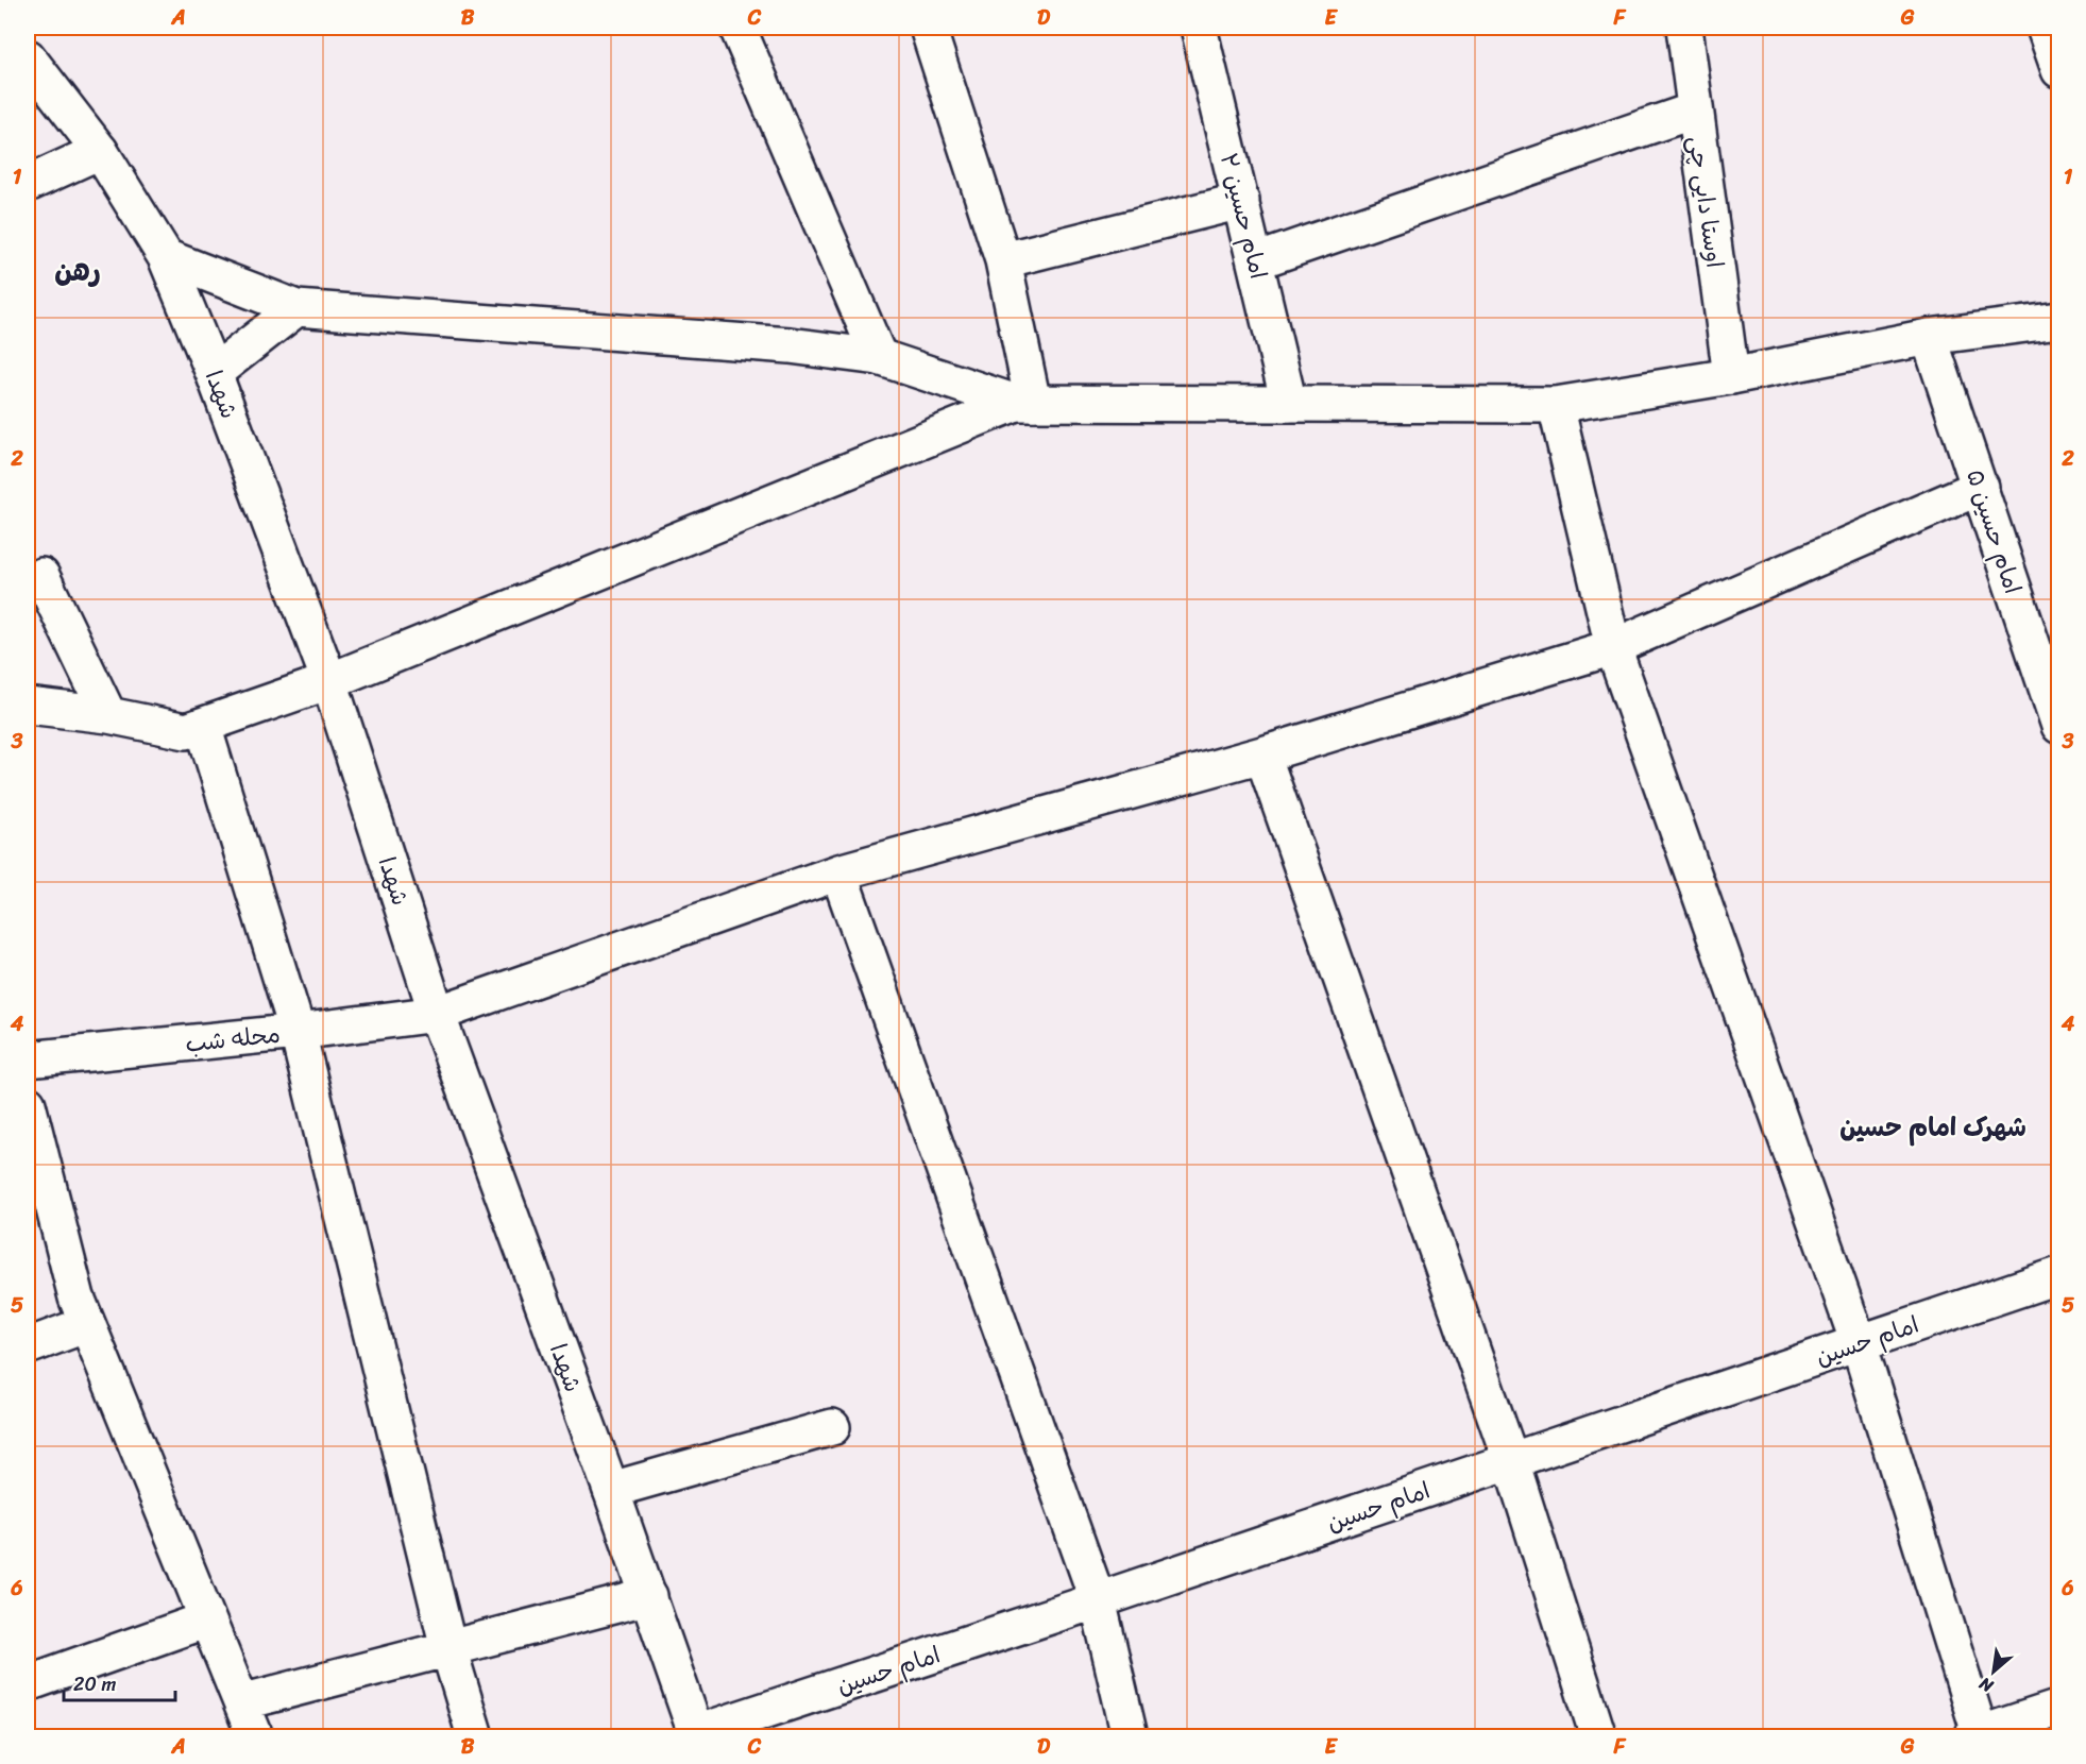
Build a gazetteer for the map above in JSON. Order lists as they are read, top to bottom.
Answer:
{
  "streets": {
    "street": [
      "اوستا دایی چی",
      "امام حسین ۲",
      "شهدا",
      "امام حسین ۵",
      "محله شب",
      "امام حسین"
    ]
  },
  "crossings": [
    ["شهدا", "محله شب"],
    ["شهدا", "امام حسین"],
    ["امام حسین ۵", "محله شب"]
  ],
  "districts": ["رهن", "شهرک امام حسین"],
  "scale_bar": "20 m",
  "north": "bottom left",
  "grid": {
    "columns": [
      "A",
      "B",
      "C",
      "D",
      "E",
      "F",
      "G"
    ],
    "rows": [
      "1",
      "2",
      "3",
      "4",
      "5",
      "6"
    ]
  }
}
